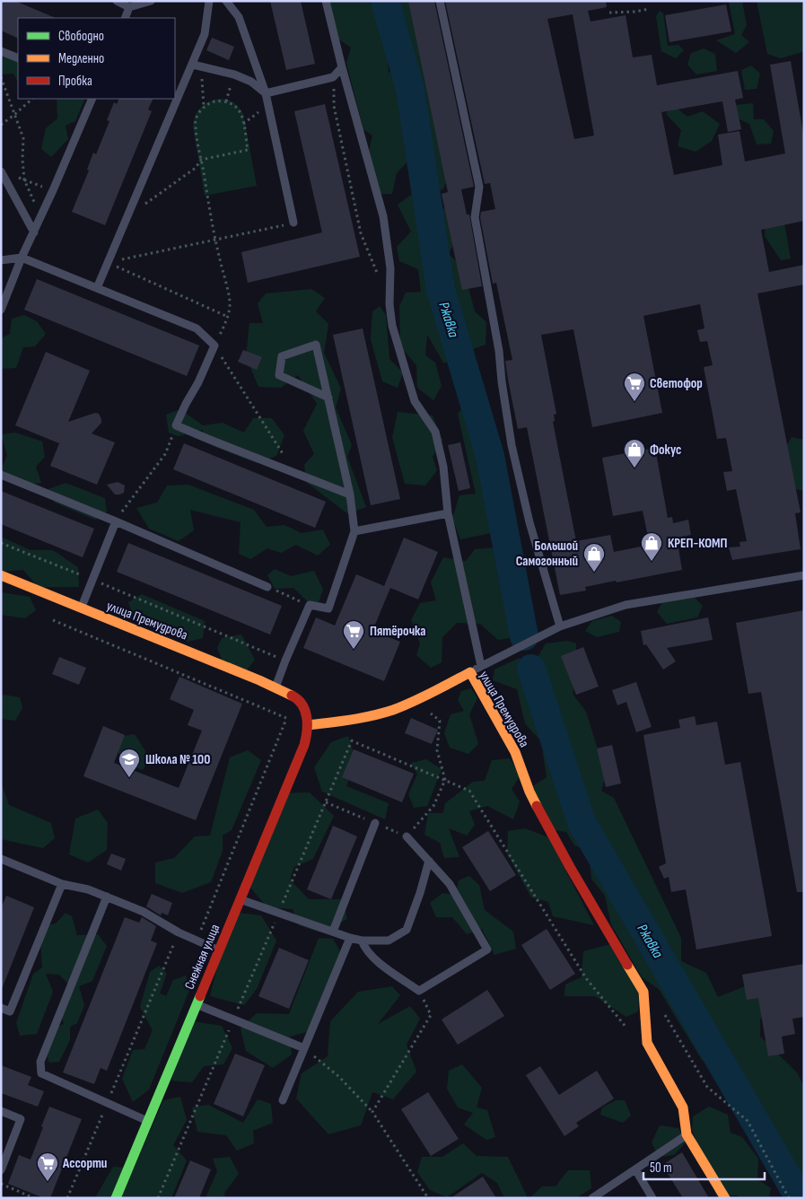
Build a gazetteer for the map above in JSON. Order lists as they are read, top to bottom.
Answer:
{
  "streets": {
    "street": ["улица Премудрова", "Снежная улица"]
  },
  "crossings": [
    ["улица Премудрова", "Снежная улица"]
  ],
  "water": ["Ржавка"],
  "places": {
    "supermarket": ["Светофор", "Пятёрочка", "Ассорти"],
    "shop": ["Фокус", "КРЕП-КОМП", "Большой Самогонный"],
    "school or university": ["Школа № 100"]
  },
  "legend": ["Свободно", "Медленно", "Пробка"],
  "scale_bar": "50 m"
}
